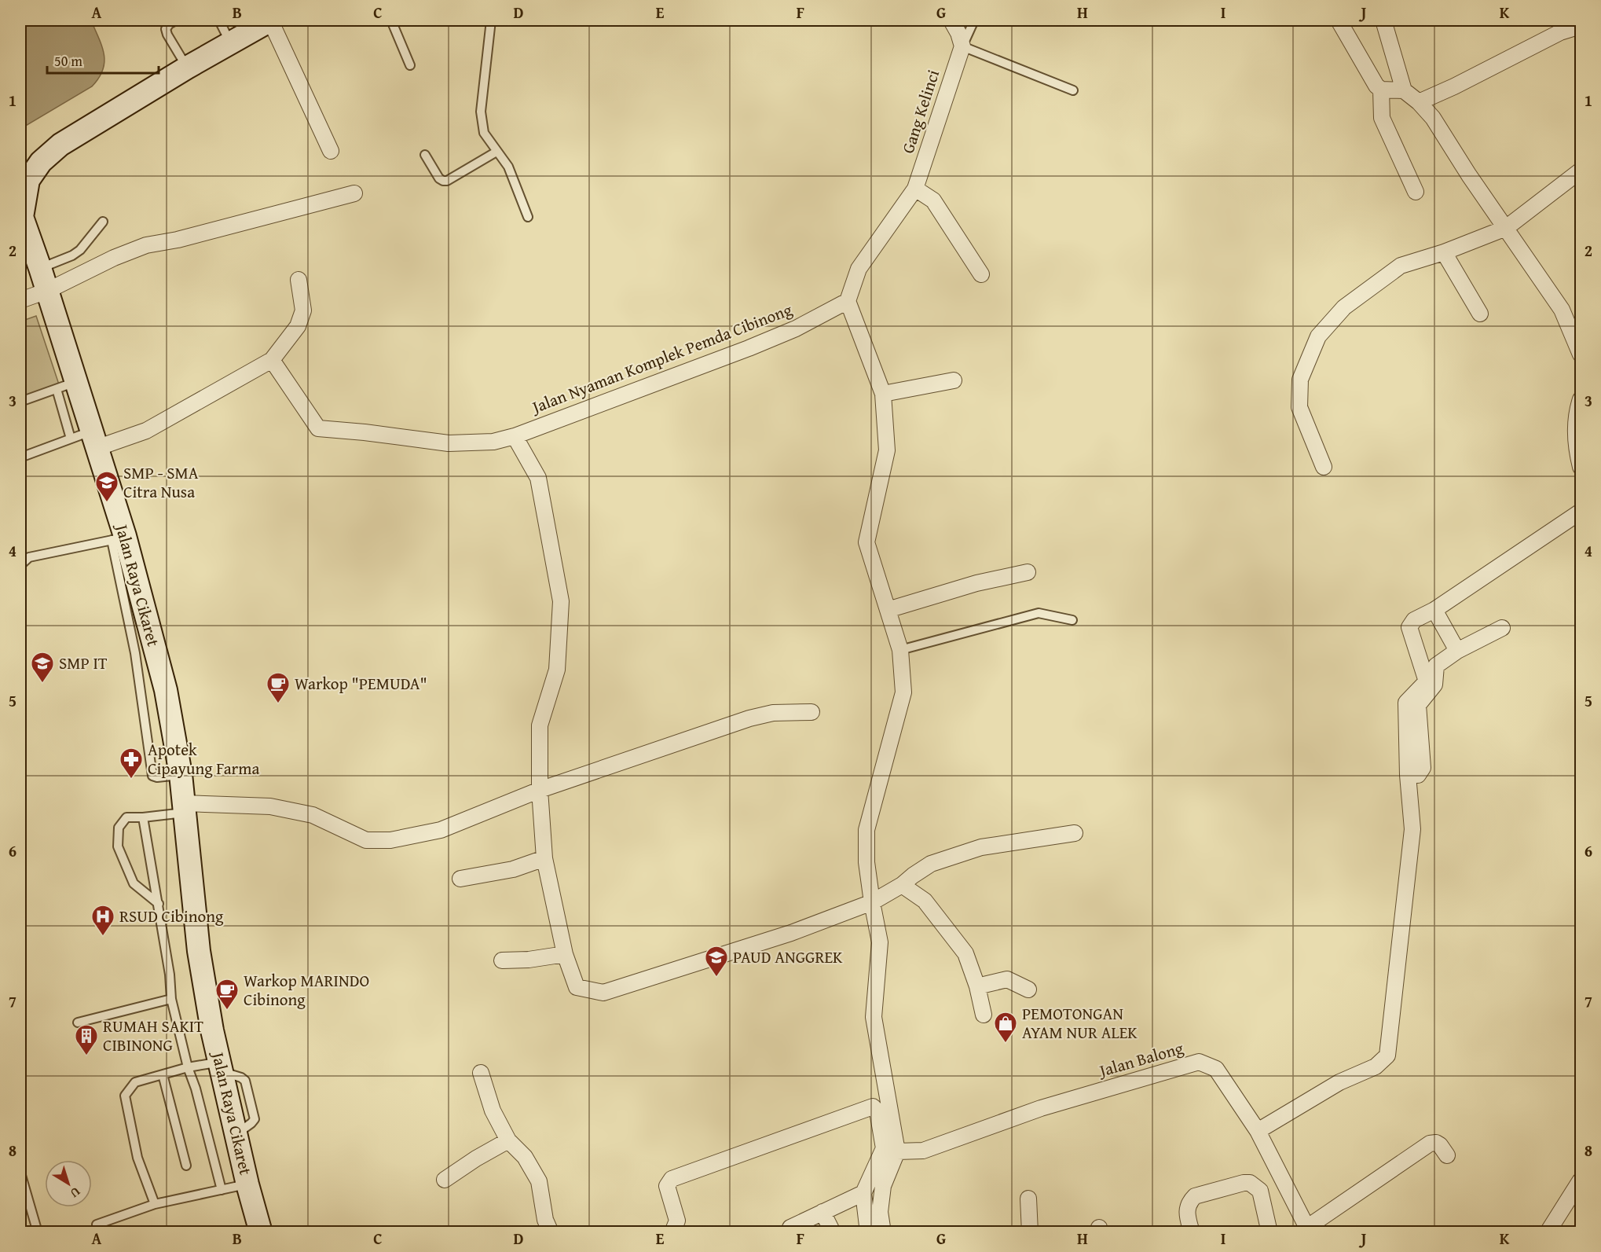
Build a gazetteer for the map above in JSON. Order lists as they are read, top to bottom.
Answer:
{
  "streets": {
    "main road": ["Jalan Raya Cikaret"],
    "street": ["Gang Kelinci", "Jalan Nyaman Komplek Pemda Cibinong", "Jalan Balong"]
  },
  "crossings": [
    ["Gang Kelinci", "Jalan Nyaman Komplek Pemda Cibinong"]
  ],
  "places": {
    "school or university": ["SMP - SMA Citra Nusa", "SMP IT", "PAUD ANGGREK"],
    "cafe": ["Warkop \"PEMUDA\"", "Warkop MARINDO Cibinong"],
    "pharmacy": ["Apotek Cipayung Farma"],
    "hospital": ["RSUD Cibinong"],
    "shop": ["PEMOTONGAN AYAM NUR ALEK"],
    "building": ["RUMAH SAKIT CIBINONG"]
  },
  "scale_bar": "50 m",
  "north": "bottom right",
  "grid": {
    "columns": [
      "A",
      "B",
      "C",
      "D",
      "E",
      "F",
      "G",
      "H",
      "I",
      "J",
      "K"
    ],
    "rows": [
      "1",
      "2",
      "3",
      "4",
      "5",
      "6",
      "7",
      "8"
    ]
  }
}
